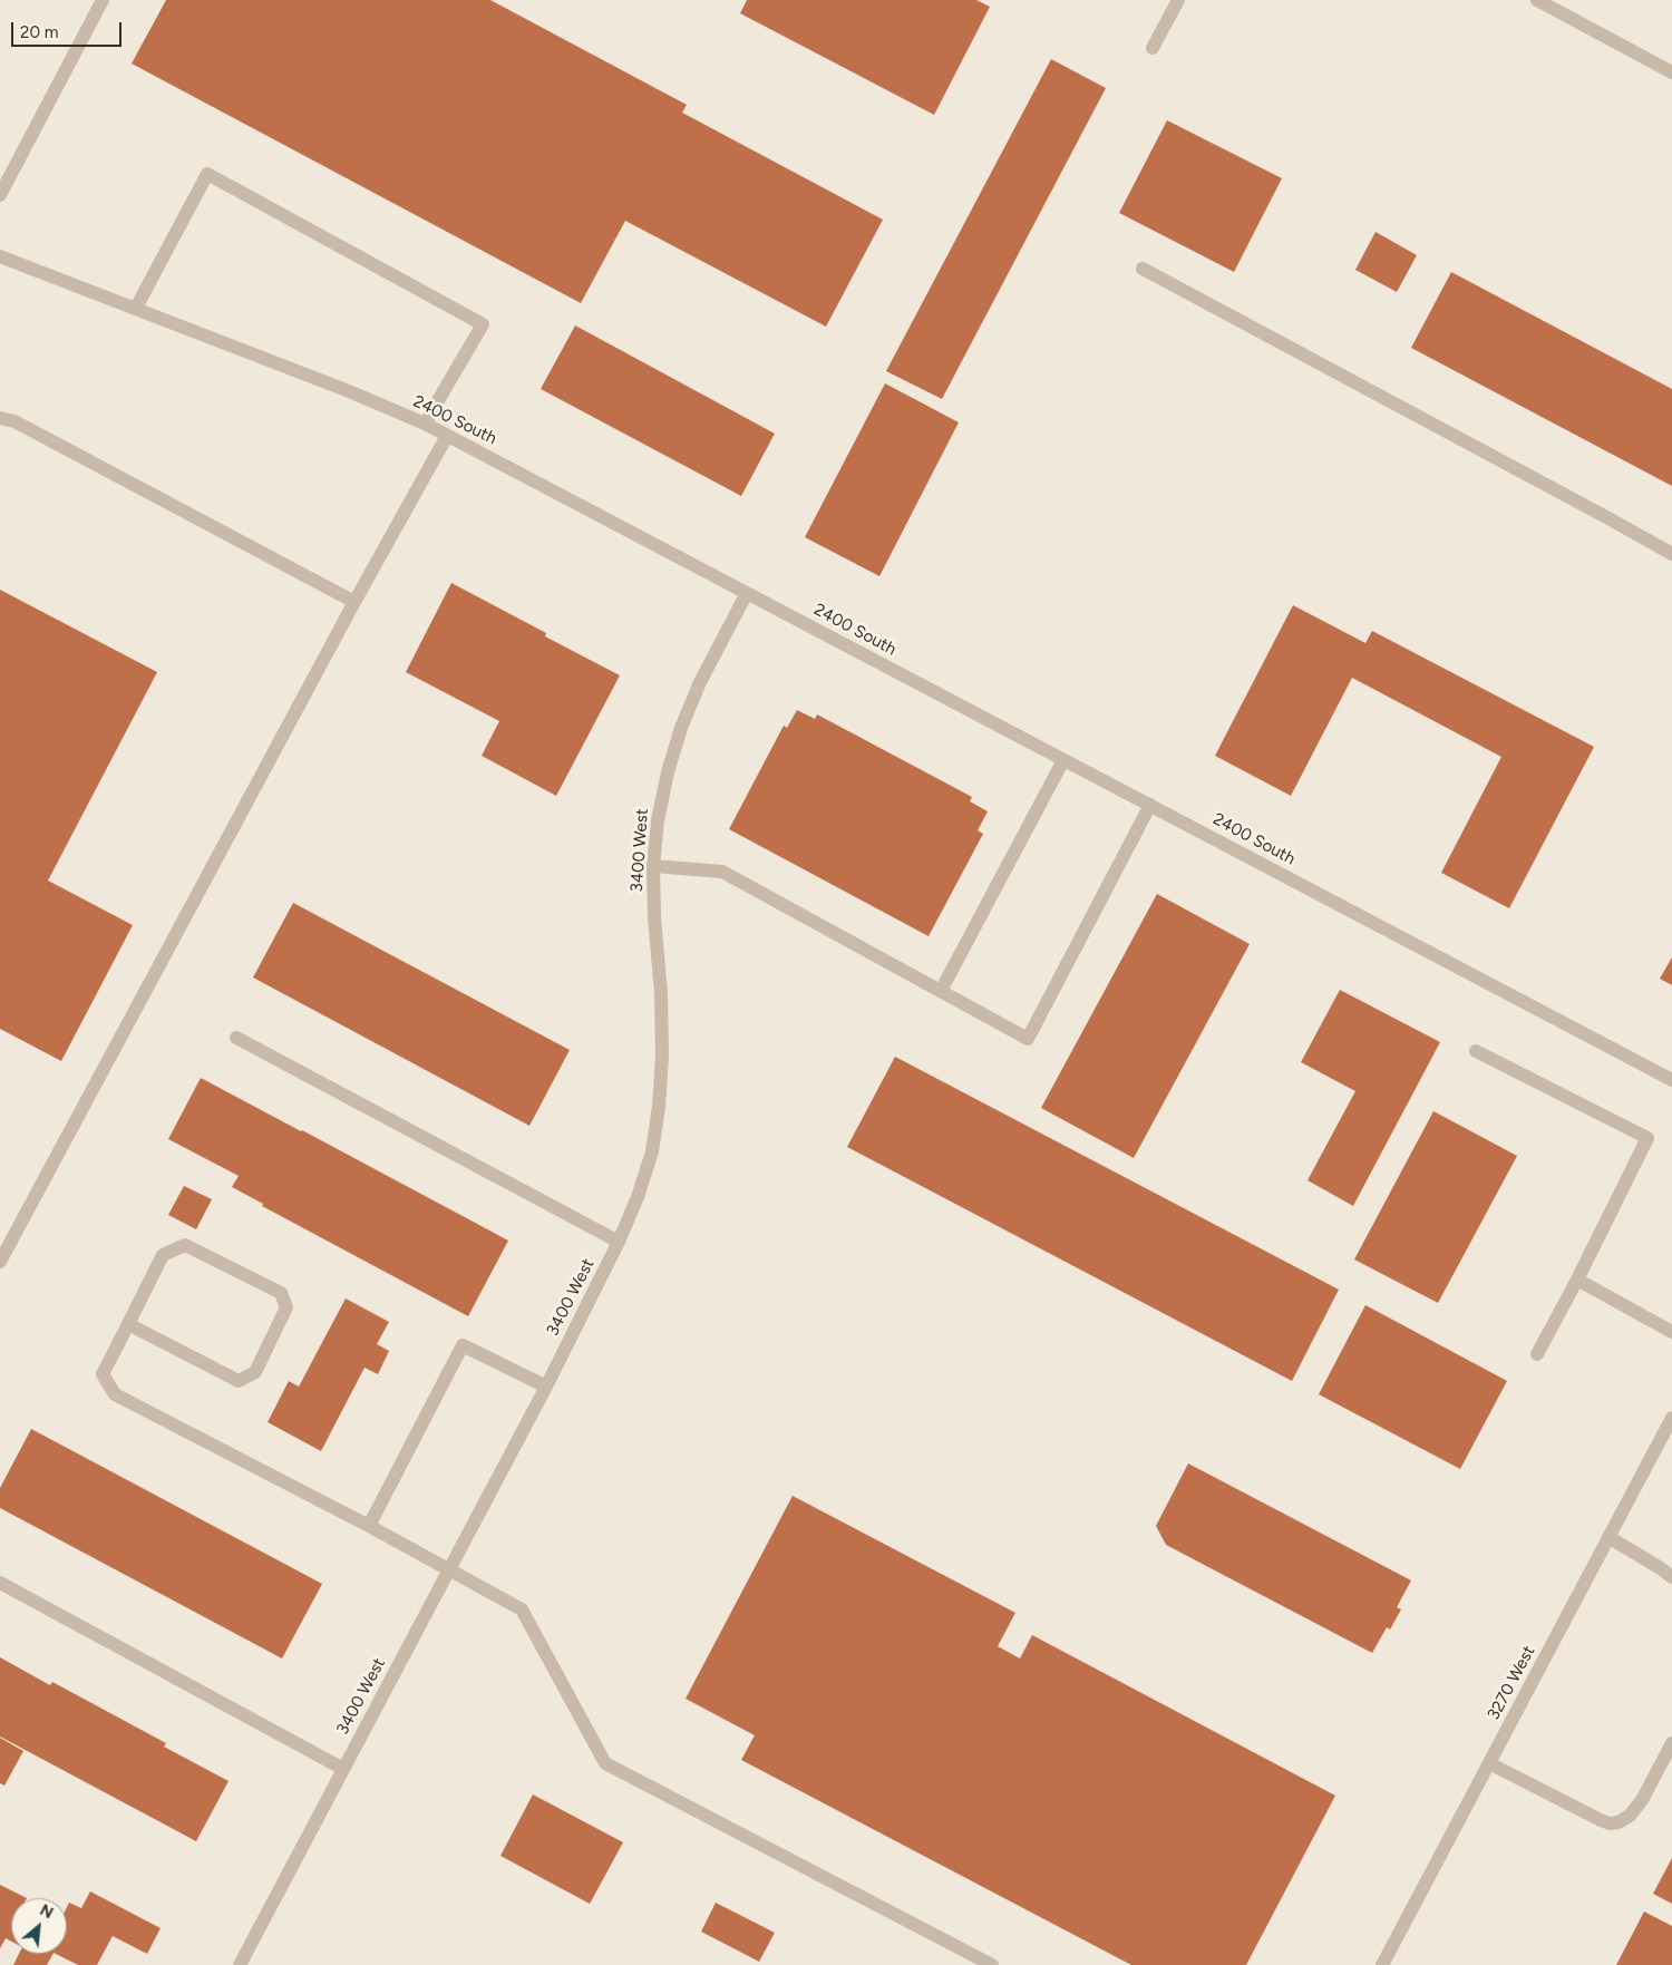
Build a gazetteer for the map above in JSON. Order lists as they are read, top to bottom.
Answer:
{
  "streets": {
    "street": ["2400 South", "3400 West", "3270 West"]
  },
  "crossings": [
    ["2400 South", "3400 West"]
  ],
  "scale_bar": "20 m",
  "north": "top right"
}
